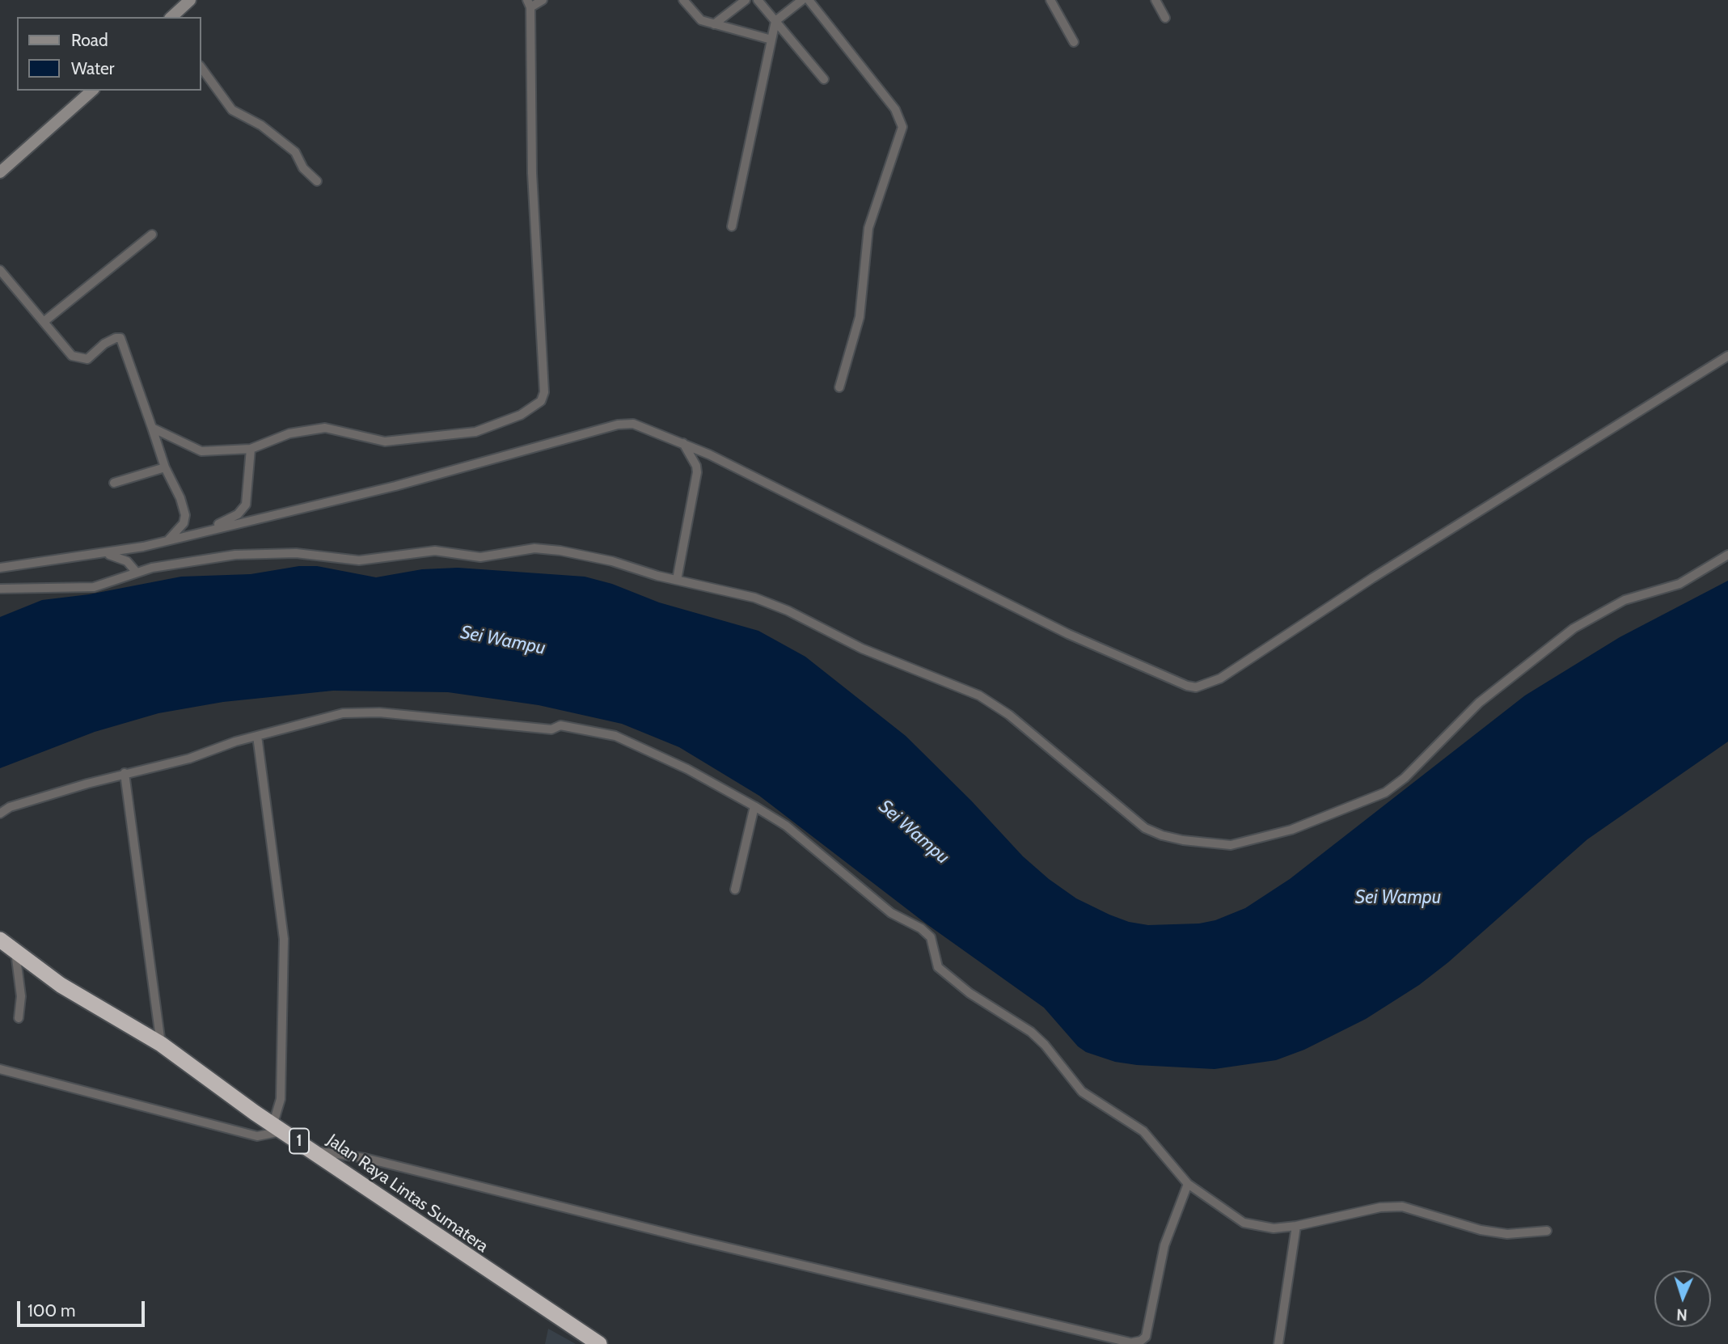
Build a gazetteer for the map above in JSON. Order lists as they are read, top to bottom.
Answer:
{
  "streets": {
    "highway": ["1", "Jalan Raya Lintas Sumatera"]
  },
  "water": ["Sei Wampu"],
  "legend": ["Road", "Water"],
  "scale_bar": "100 m",
  "north": "bottom"
}
